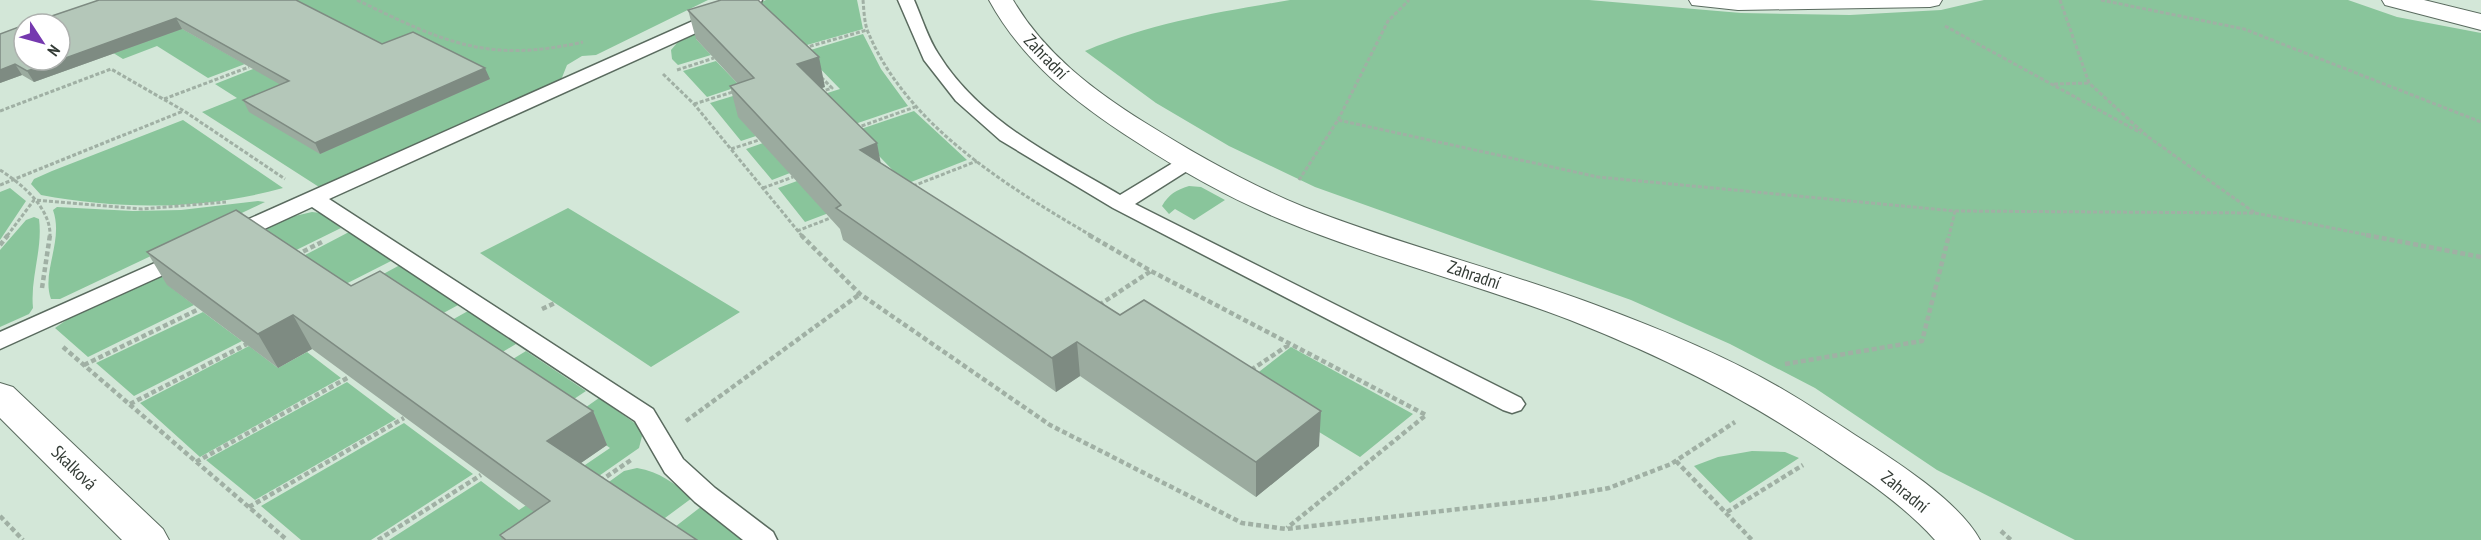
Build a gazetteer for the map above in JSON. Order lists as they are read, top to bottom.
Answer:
{
  "streets": {
    "street": ["Zahradní", "Skalková"]
  },
  "north": "bottom right"
}
